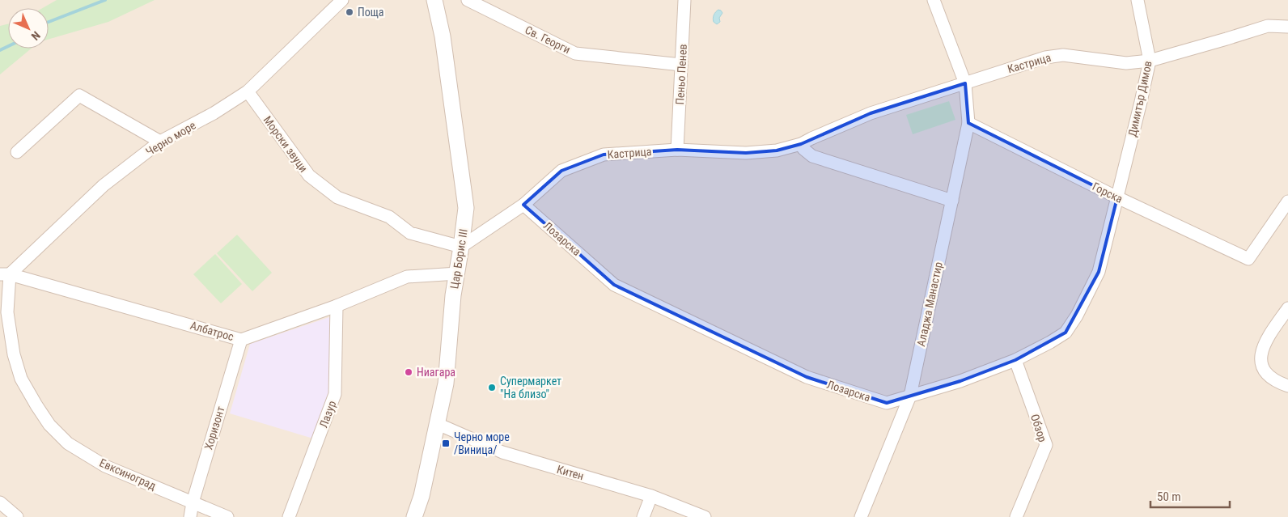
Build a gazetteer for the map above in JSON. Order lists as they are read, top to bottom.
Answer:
{
  "streets": {
    "street": [
      "Св. Георги",
      "Кастрица",
      "Пеньо Пенев",
      "Димитър Димов",
      "Черно море",
      "Морски звуци",
      "Горска",
      "Лозарска",
      "Цар Борис III",
      "Аладжа Манастир",
      "Албатрос",
      "Лазур",
      "Хоризонт",
      "Обзор",
      "Китен",
      "Евксиноград"
    ]
  },
  "crossings": [
    ["Св. Георги", "Пеньо Пенев"],
    ["Кастрица", "Пеньо Пенев"],
    ["Кастрица", "Димитър Димов"],
    ["Кастрица", "Морски звуци"],
    ["Кастрица", "Лозарска"],
    ["Кастрица", "Цар Борис III"],
    ["Кастрица", "Аладжа Манастир"],
    ["Димитър Димов", "Горска"],
    ["Димитър Димов", "Лозарска"],
    ["Черно море", "Морски звуци"],
    ["Черно море", "Албатрос"],
    ["Черно море", "Евксиноград"],
    ["Морски звуци", "Цар Борис III"],
    ["Горска", "Лозарска"],
    ["Горска", "Аладжа Манастир"],
    ["Лозарска", "Аладжа Манастир"],
    ["Лозарска", "Обзор"],
    ["Цар Борис III", "Албатрос"],
    ["Цар Борис III", "Китен"],
    ["Албатрос", "Лазур"],
    ["Албатрос", "Хоризонт"],
    ["Албатрос", "Евксиноград"],
    ["Хоризонт", "Евксиноград"]
  ],
  "places": {
    "other": ["Поща", "Ниагара", "Супермаркет \"На близо\""],
    "transit": ["Черно море /Виница/"]
  },
  "scale_bar": "50 m",
  "north": "bottom right"
}
